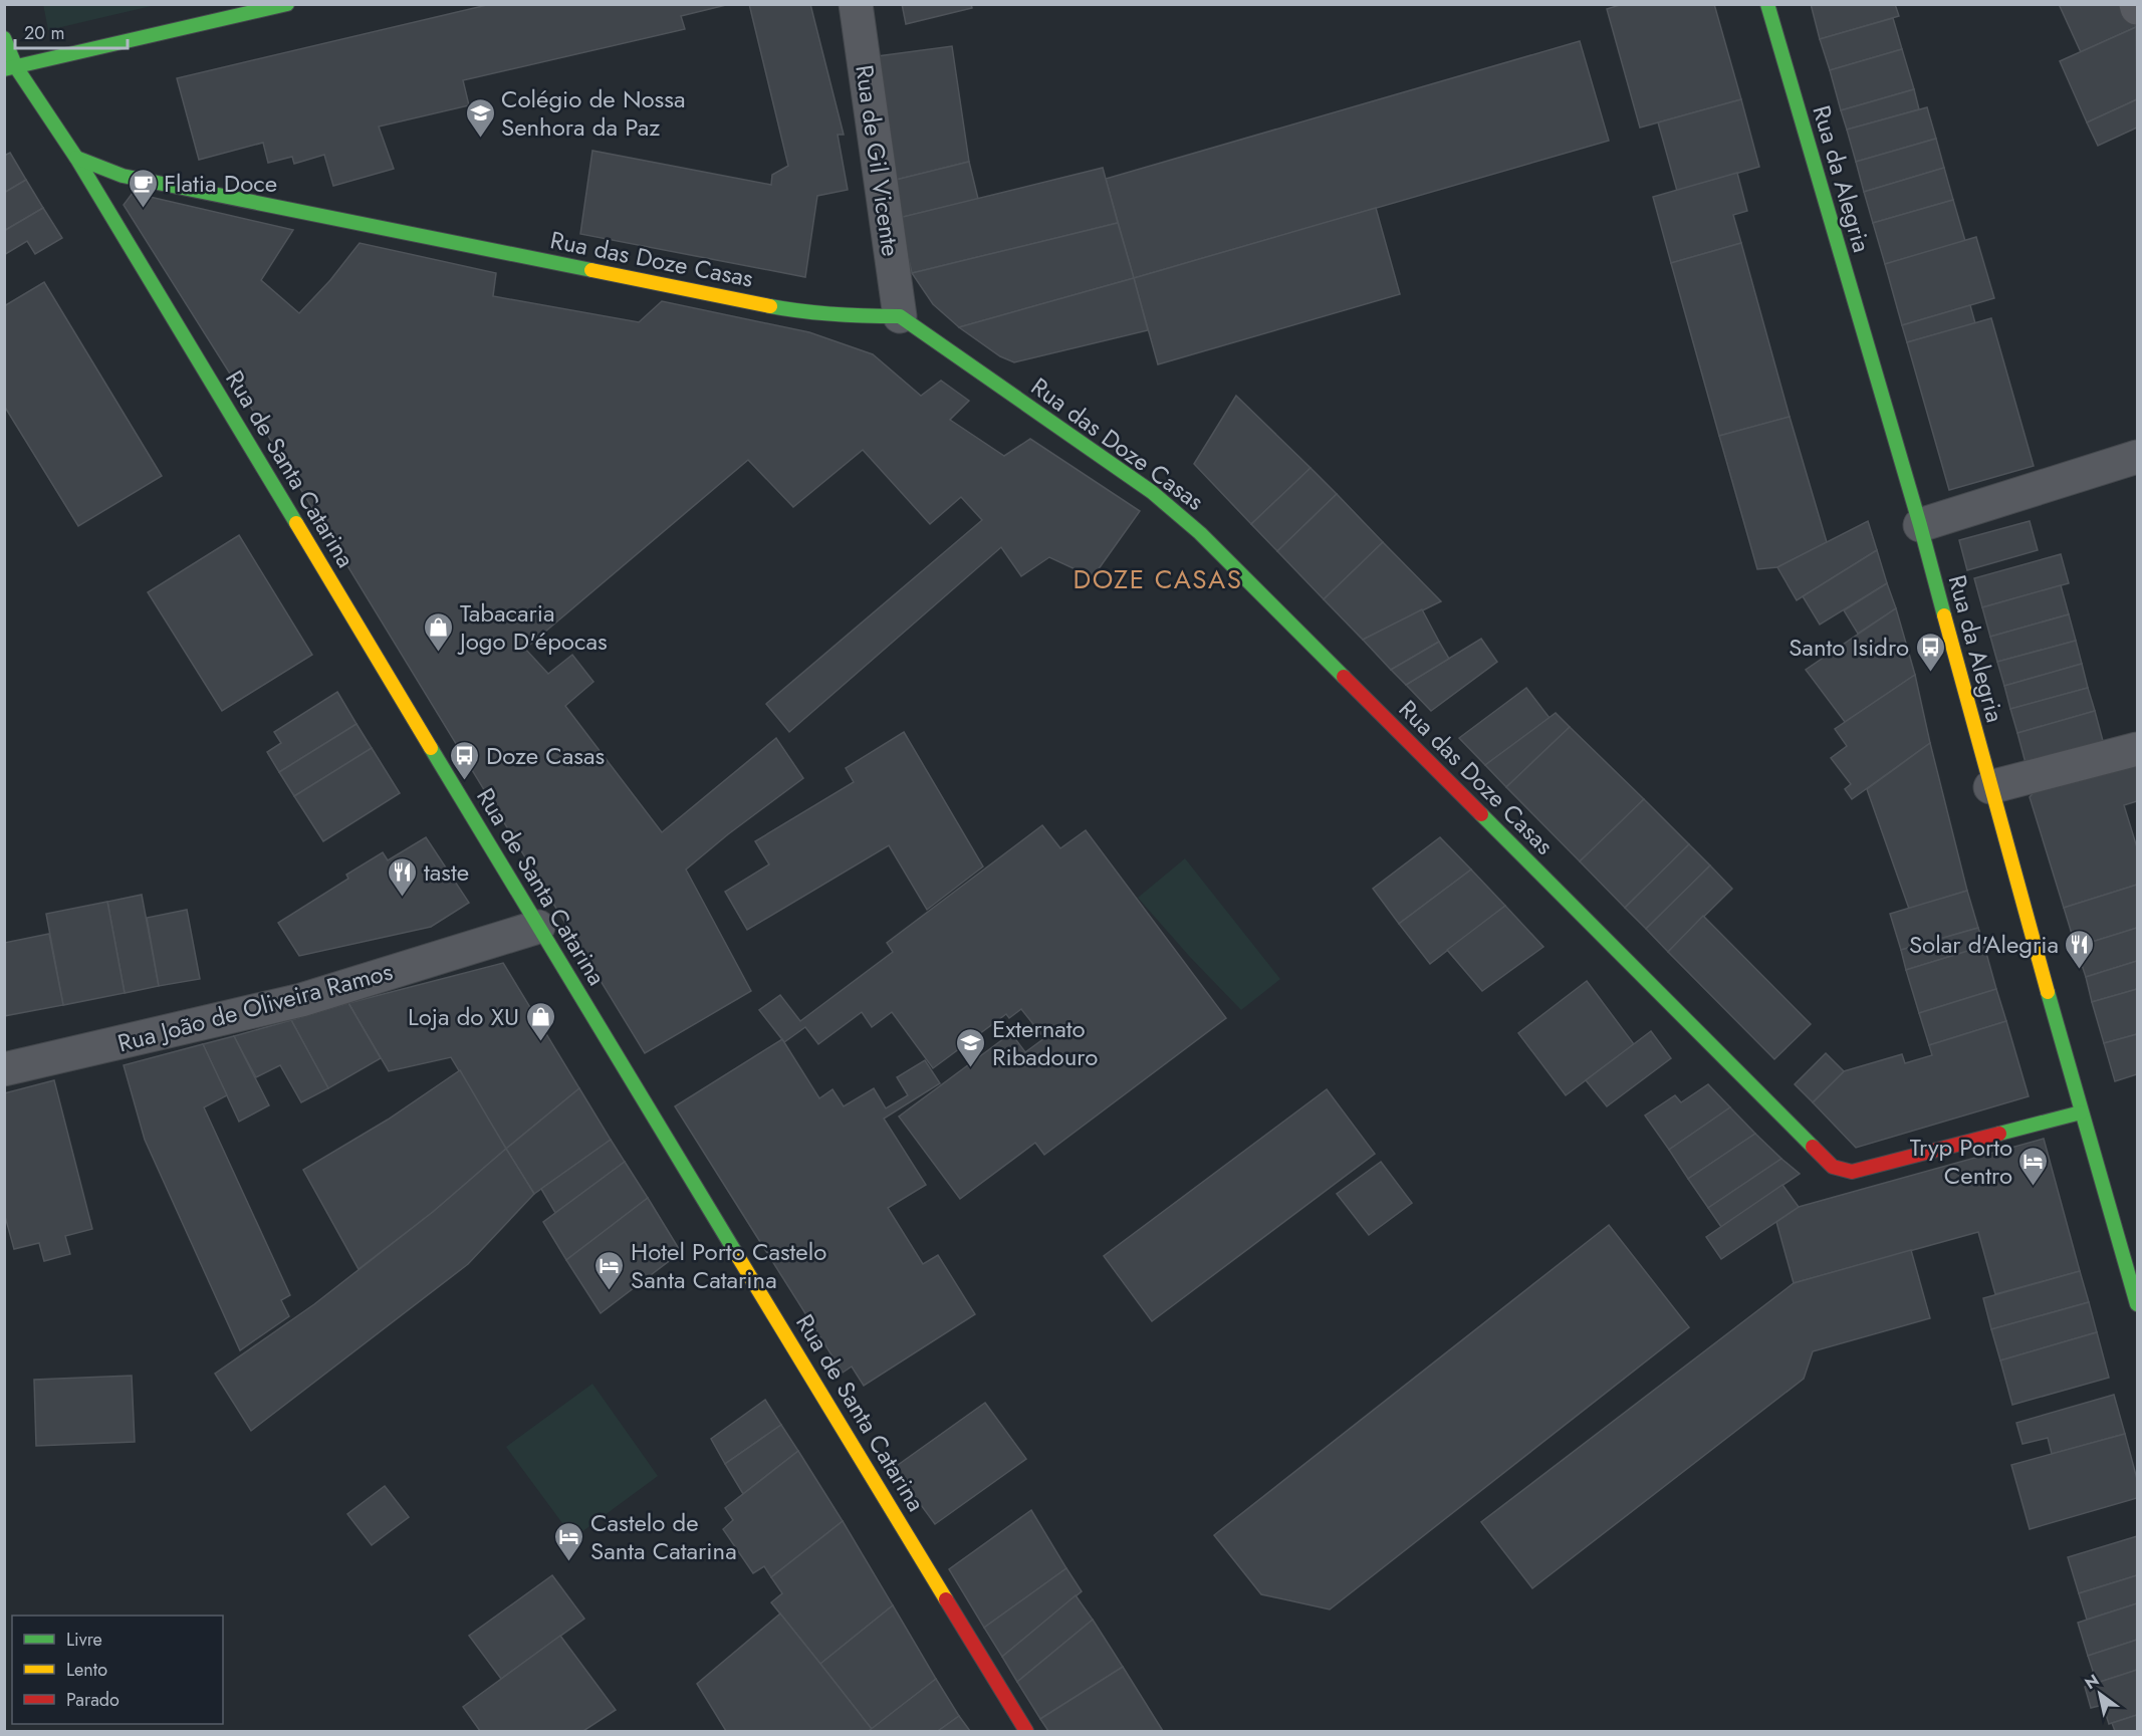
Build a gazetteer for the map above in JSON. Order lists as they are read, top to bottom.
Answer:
{
  "streets": {
    "main road": ["Rua da Alegria", "Rua das Doze Casas", "Rua de Santa Catarina"],
    "street": ["Rua de Gil Vicente", "Rua João de Oliveira Ramos"]
  },
  "crossings": [
    ["Rua de Gil Vicente", "Rua das Doze Casas"],
    ["Rua da Alegria", "Rua das Doze Casas"],
    ["Rua das Doze Casas", "Rua de Santa Catarina"],
    ["Rua de Santa Catarina", "Rua João de Oliveira Ramos"]
  ],
  "districts": ["DOZE CASAS"],
  "places": {
    "school or university": ["Colégio de Nossa Senhora da Paz", "Externato Ribadouro"],
    "cafe": ["Flatia Doce"],
    "shop": ["Tabacaria Jogo D'épocas", "Loja do XU"],
    "bus stop": ["Santo Isidro", "Doze Casas"],
    "restaurant": ["taste", "Solar d'Alegria"],
    "hotel": ["Tryp Porto Centro", "Hotel Porto Castelo Santa Catarina", "Castelo de Santa Catarina"]
  },
  "legend": ["Livre", "Lento", "Parado"],
  "scale_bar": "20 m",
  "north": "top left"
}
